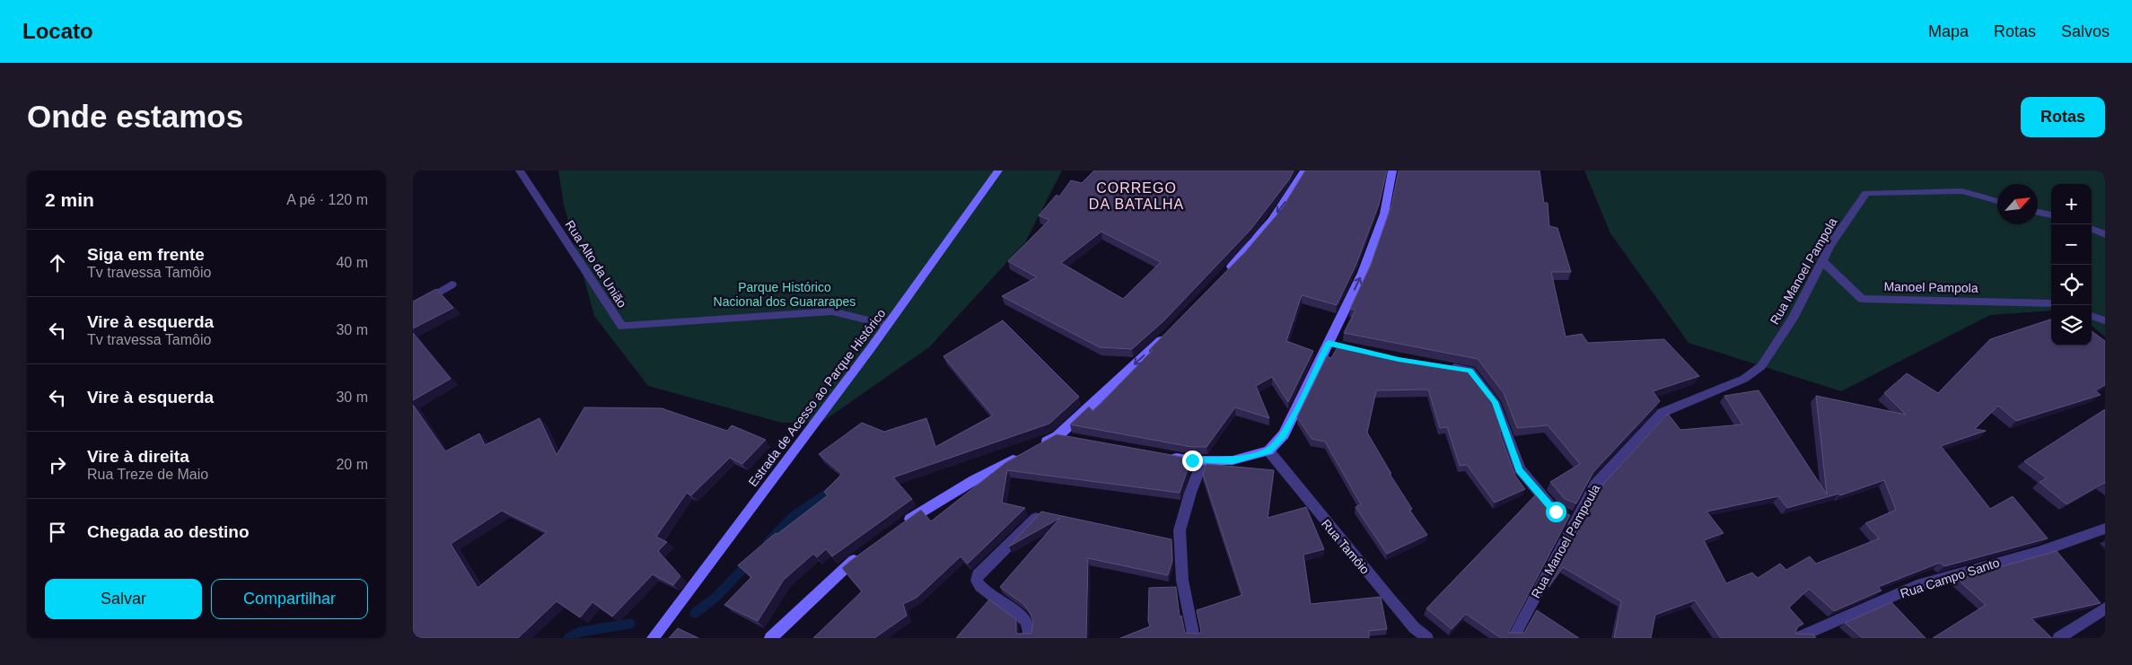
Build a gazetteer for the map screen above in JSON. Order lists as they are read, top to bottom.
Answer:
{
  "streets": {
    "street": [
      "Rua Alto da União",
      "Rua Manoel Pampola",
      "Manoel Pampola",
      "Estrada de Acesso ao Parque Histórico",
      "Rua Manoel Pampoula",
      "Rua Tamôio",
      "Rua Campo Santo"
    ]
  },
  "crossings": [
    ["Rua Alto da União", "Estrada de Acesso ao Parque Histórico"],
    ["Rua Manoel Pampola", "Manoel Pampola"],
    ["Rua Manoel Pampola", "Rua Manoel Pampoula"]
  ],
  "districts": ["CORREGO DA BATALHA"],
  "parks": ["Parque Histórico Nacional dos Guararapes"],
  "north": "top right",
  "page": {
    "header": "Locato",
    "nav": ["Mapa", "Rotas", "Salvos"],
    "buttons": [
      "Rotas",
      ["Salvar", "Compartilhar"]
    ],
    "title": "Onde estamos",
    "heading": ["2 min", "A pé · 120 m"],
    "map_buttons": ["+", "−"],
    "list": [
      ["Siga em frente", "Tv travessa Tamôio", "40 m"],
      ["Vire à esquerda", "Tv travessa Tamôio", "30 m"],
      ["Vire à esquerda", "30 m"],
      ["Vire à direita", "Rua Treze de Maio", "20 m"],
      "Chegada ao destino"
    ]
  }
}
